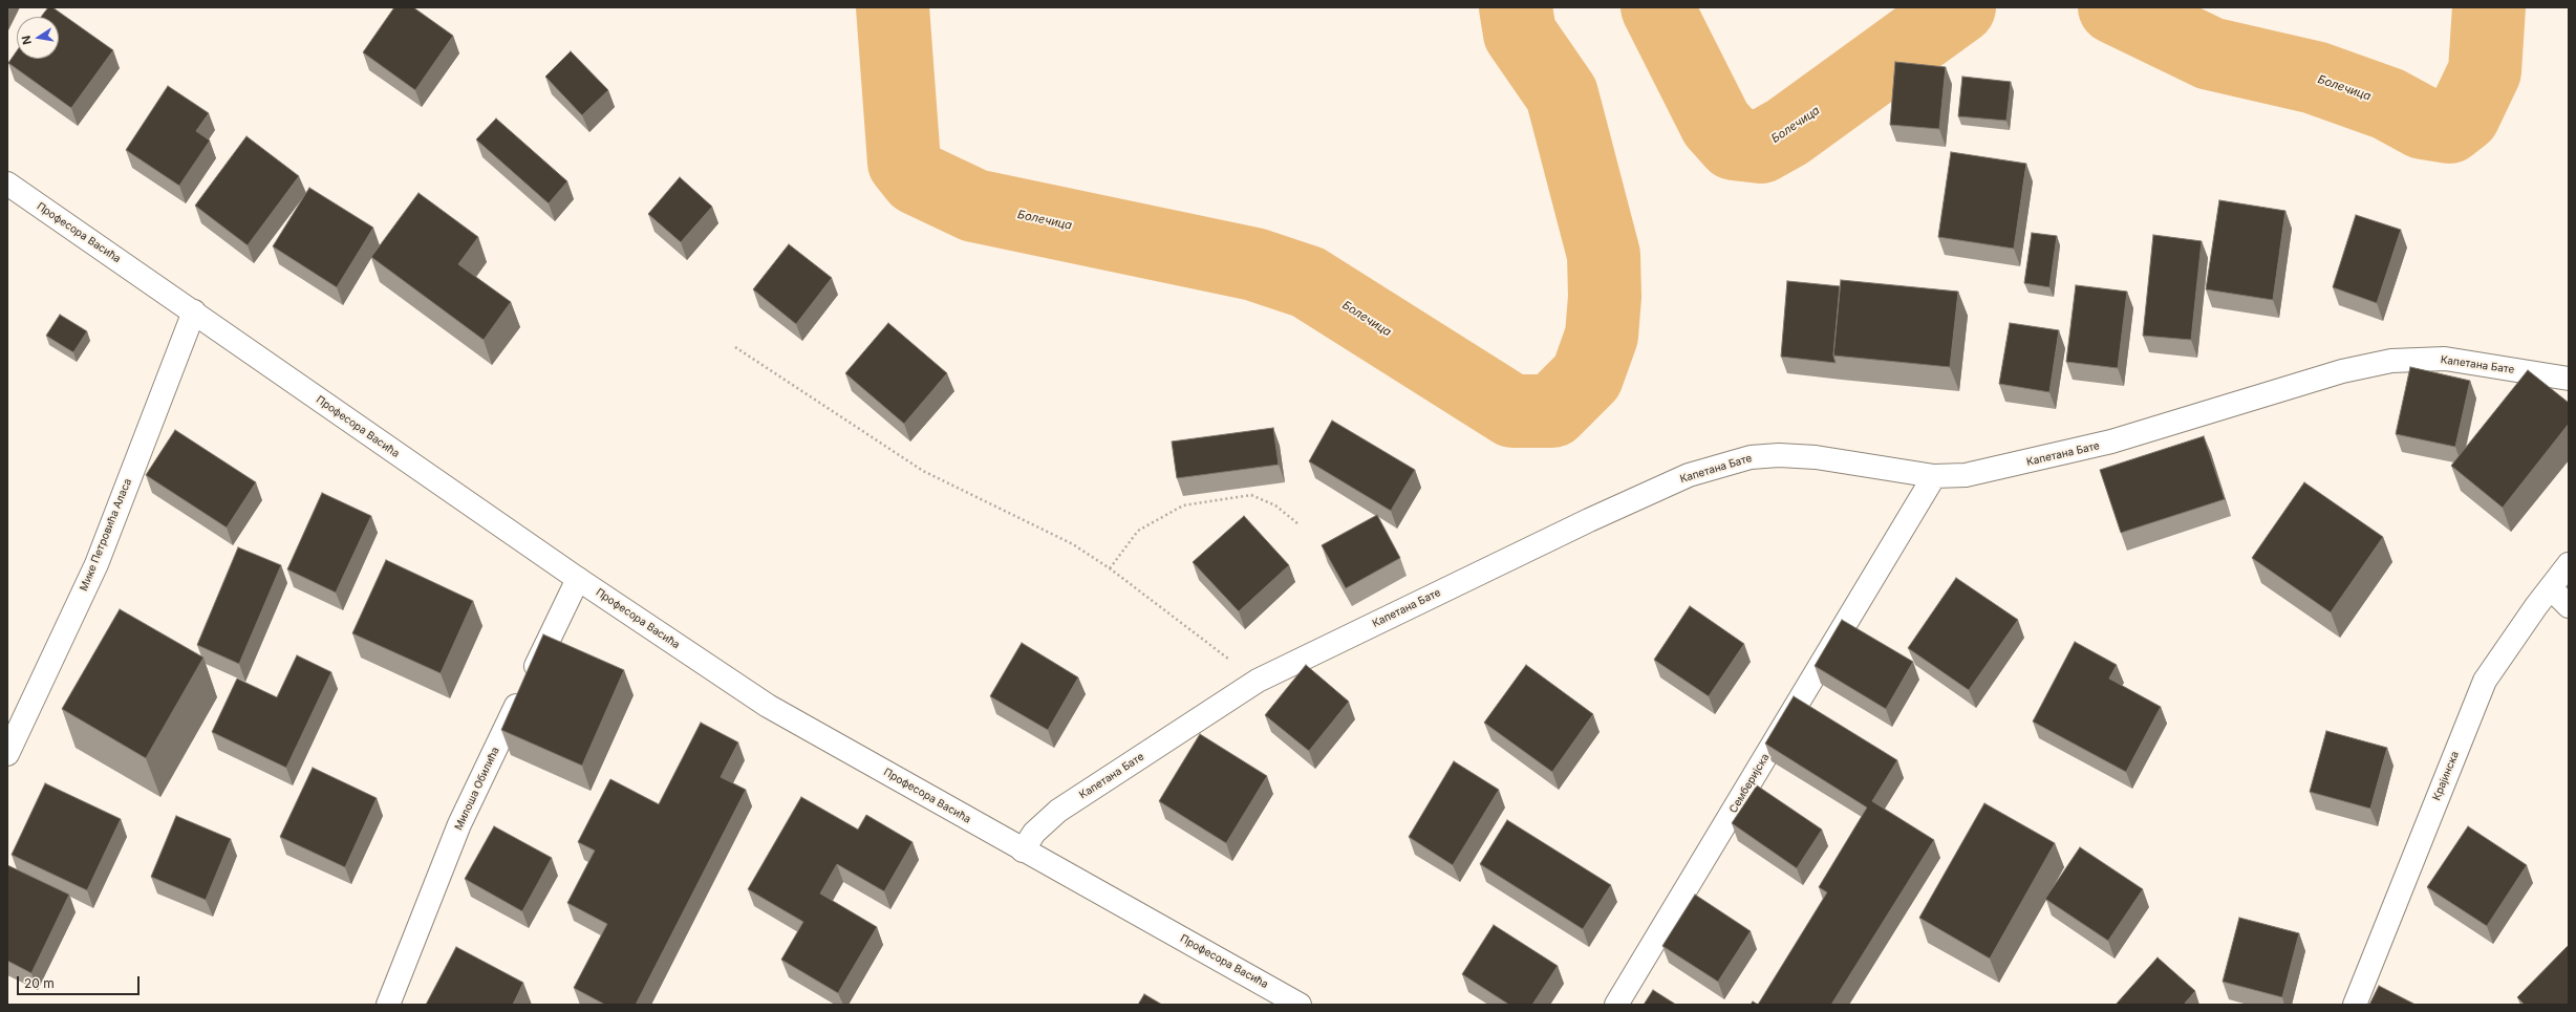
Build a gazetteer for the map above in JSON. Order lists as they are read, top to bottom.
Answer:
{
  "streets": {
    "street": [
      "Професора Васића",
      "Капетана Бате",
      "Мике Петровића Аласа",
      "Крајинска",
      "Семберијска",
      "Милоша Обилића"
    ]
  },
  "crossings": [
    ["Професора Васића", "Капетана Бате"],
    ["Професора Васића", "Мике Петровића Аласа"],
    ["Професора Васића", "Милоша Обилића"],
    ["Капетана Бате", "Семберијска"]
  ],
  "water": ["Болечица"],
  "scale_bar": "20 m",
  "north": "left"
}
